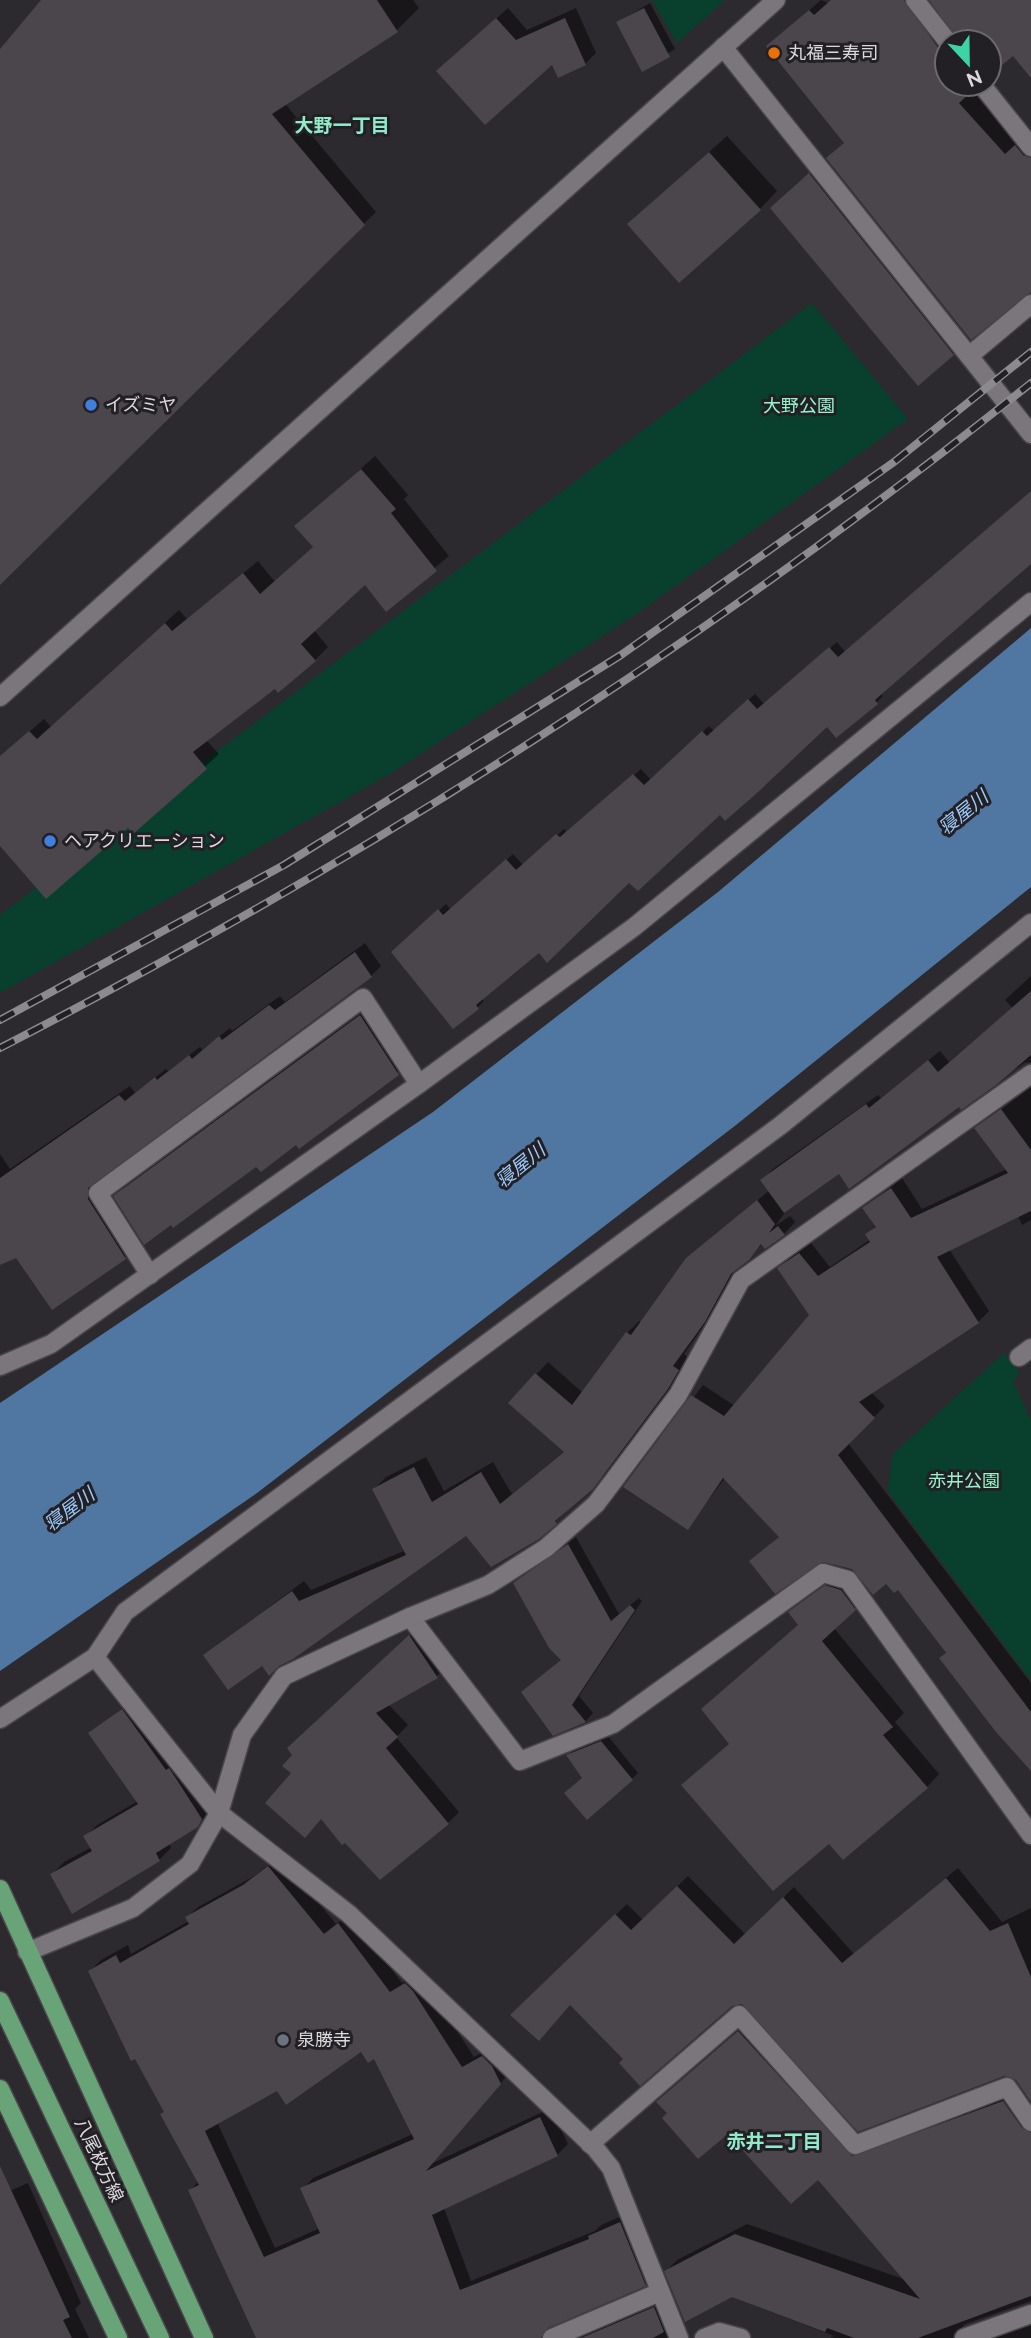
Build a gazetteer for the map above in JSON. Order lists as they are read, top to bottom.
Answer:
{
  "streets": {
    "main road": ["八尾枚方線"]
  },
  "districts": ["大野一丁目", "赤井二丁目"],
  "water": ["寝屋川"],
  "parks": ["大野公園", "赤井公園"],
  "places": [
    "丸福三寿司",
    "イズミヤ",
    "ヘアクリエーション",
    "泉勝寺"
  ],
  "north": "bottom"
}
